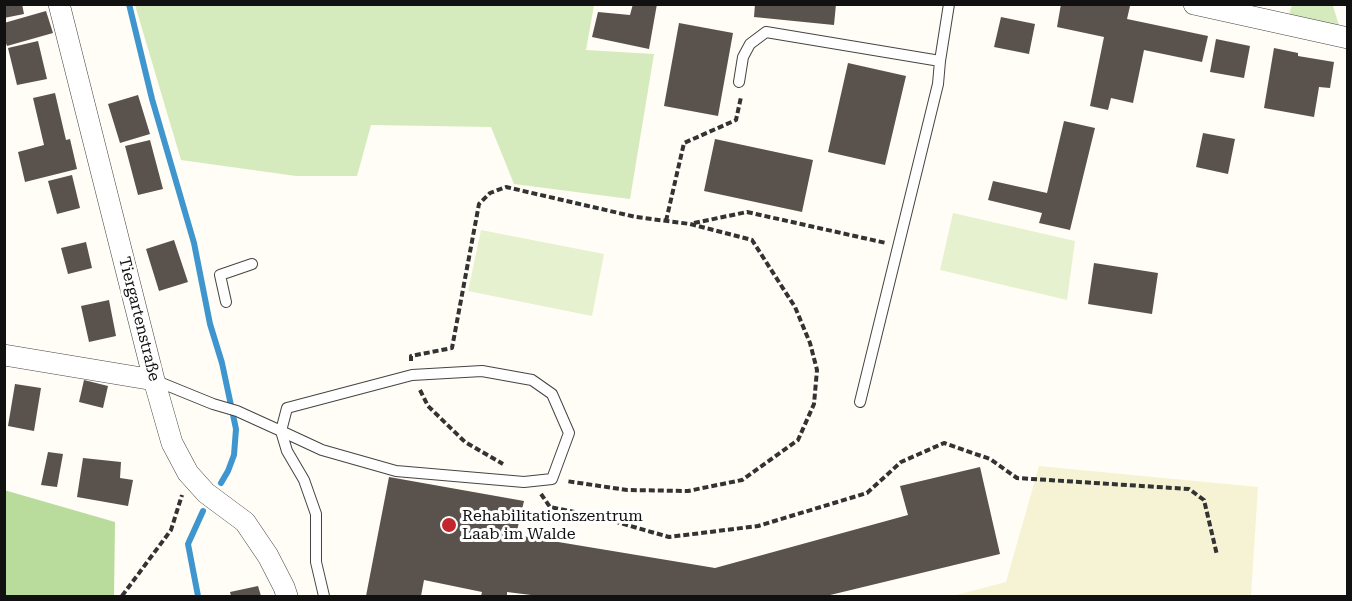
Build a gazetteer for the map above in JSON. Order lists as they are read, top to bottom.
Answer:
{
  "streets": {
    "street": ["Tiergartenstraße"]
  },
  "places": ["Rehabilitationszentrum Laab im Walde"]
}
